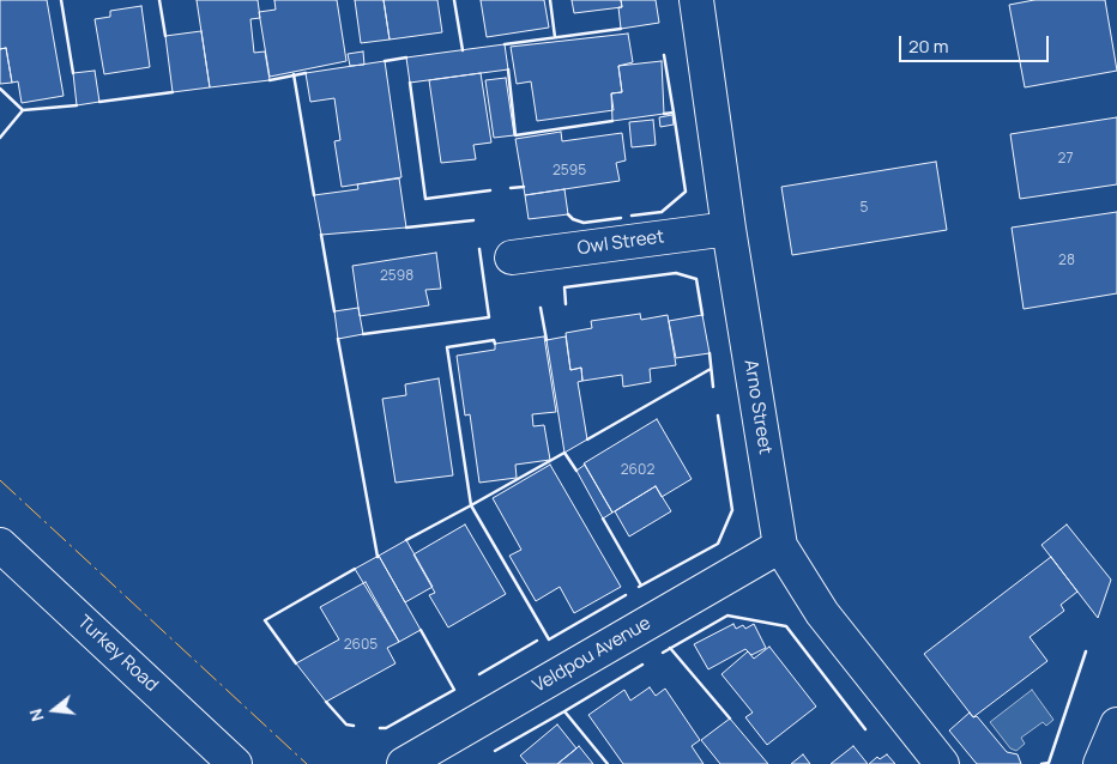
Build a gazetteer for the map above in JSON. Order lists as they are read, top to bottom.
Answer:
{
  "streets": {
    "street": [
      "Owl Street",
      "Arno Street",
      "Turkey Road",
      "Veldpou Avenue"
    ]
  },
  "crossings": [
    ["Owl Street", "Arno Street"],
    ["Arno Street", "Veldpou Avenue"]
  ],
  "house_numbers": [
    "27",
    "2595",
    "5",
    "28",
    "2598",
    "2602",
    "2605"
  ],
  "scale_bar": "20 m",
  "north": "left"
}
